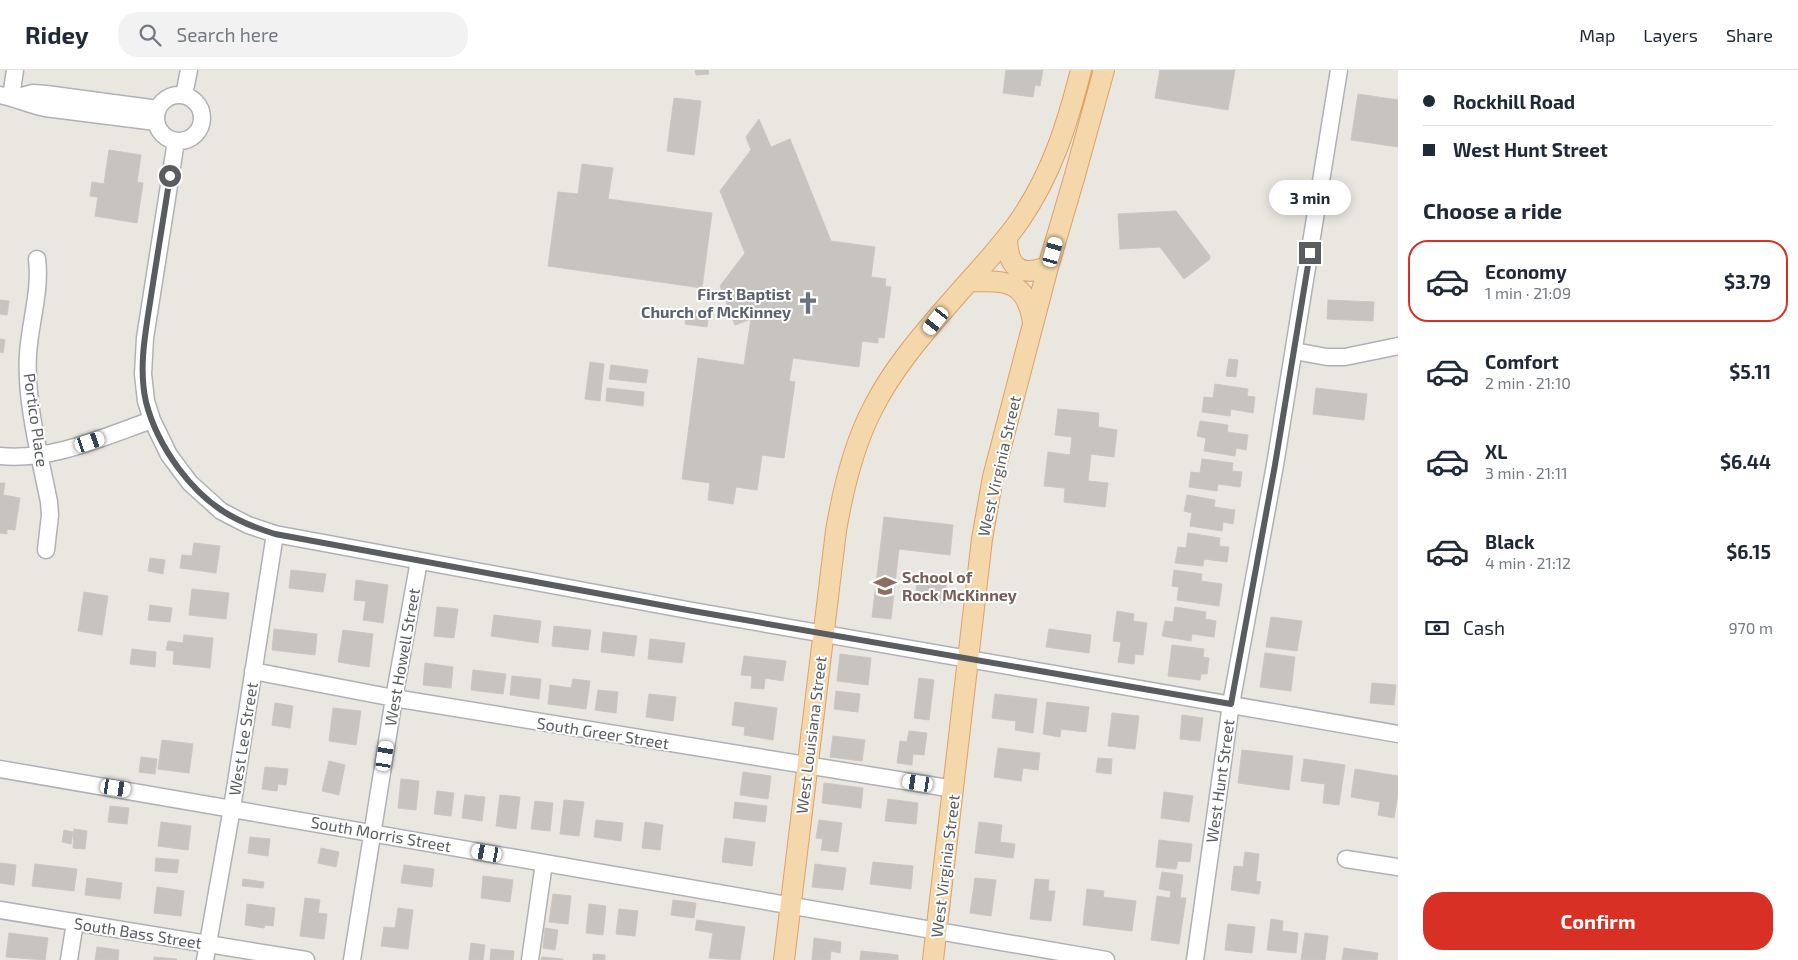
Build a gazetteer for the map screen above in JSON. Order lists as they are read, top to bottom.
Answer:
{
  "streets": {
    "main road": ["West Virginia Street", "West Louisiana Street"],
    "street": [
      "Portico Place",
      "West Howell Street",
      "South Greer Street",
      "West Lee Street",
      "West Hunt Street",
      "South Morris Street",
      "South Bass Street"
    ]
  },
  "crossings": [
    ["West Virginia Street", "South Greer Street"],
    ["West Virginia Street", "South Morris Street"],
    ["West Howell Street", "South Greer Street"],
    ["West Howell Street", "South Morris Street"],
    ["South Greer Street", "West Louisiana Street"],
    ["South Greer Street", "West Lee Street"],
    ["West Louisiana Street", "South Morris Street"],
    ["West Lee Street", "South Morris Street"],
    ["West Lee Street", "South Bass Street"]
  ],
  "places": {
    "church": ["First Baptist Church of McKinney"],
    "school or university": ["School of Rock McKinney"]
  },
  "page": {
    "header": "Ridey",
    "search": "Search here",
    "nav": ["Map", "Layers", "Share"],
    "banner": ["Rockhill Road", "West Hunt Street"],
    "bubble": "3 min",
    "heading": "Choose a ride",
    "list": [
      {
        "name": "Economy",
        "note": "1 min · 21:09",
        "value": "$3.79"
      },
      {
        "name": "Comfort",
        "note": "2 min · 21:10",
        "value": "$5.11"
      },
      {
        "name": "XL",
        "note": "3 min · 21:11",
        "value": "$6.44"
      },
      {
        "name": "Black",
        "note": "4 min · 21:12",
        "value": "$6.15"
      }
    ],
    "pay": ["Cash", "970 m"],
    "buttons": "Confirm"
  }
}
